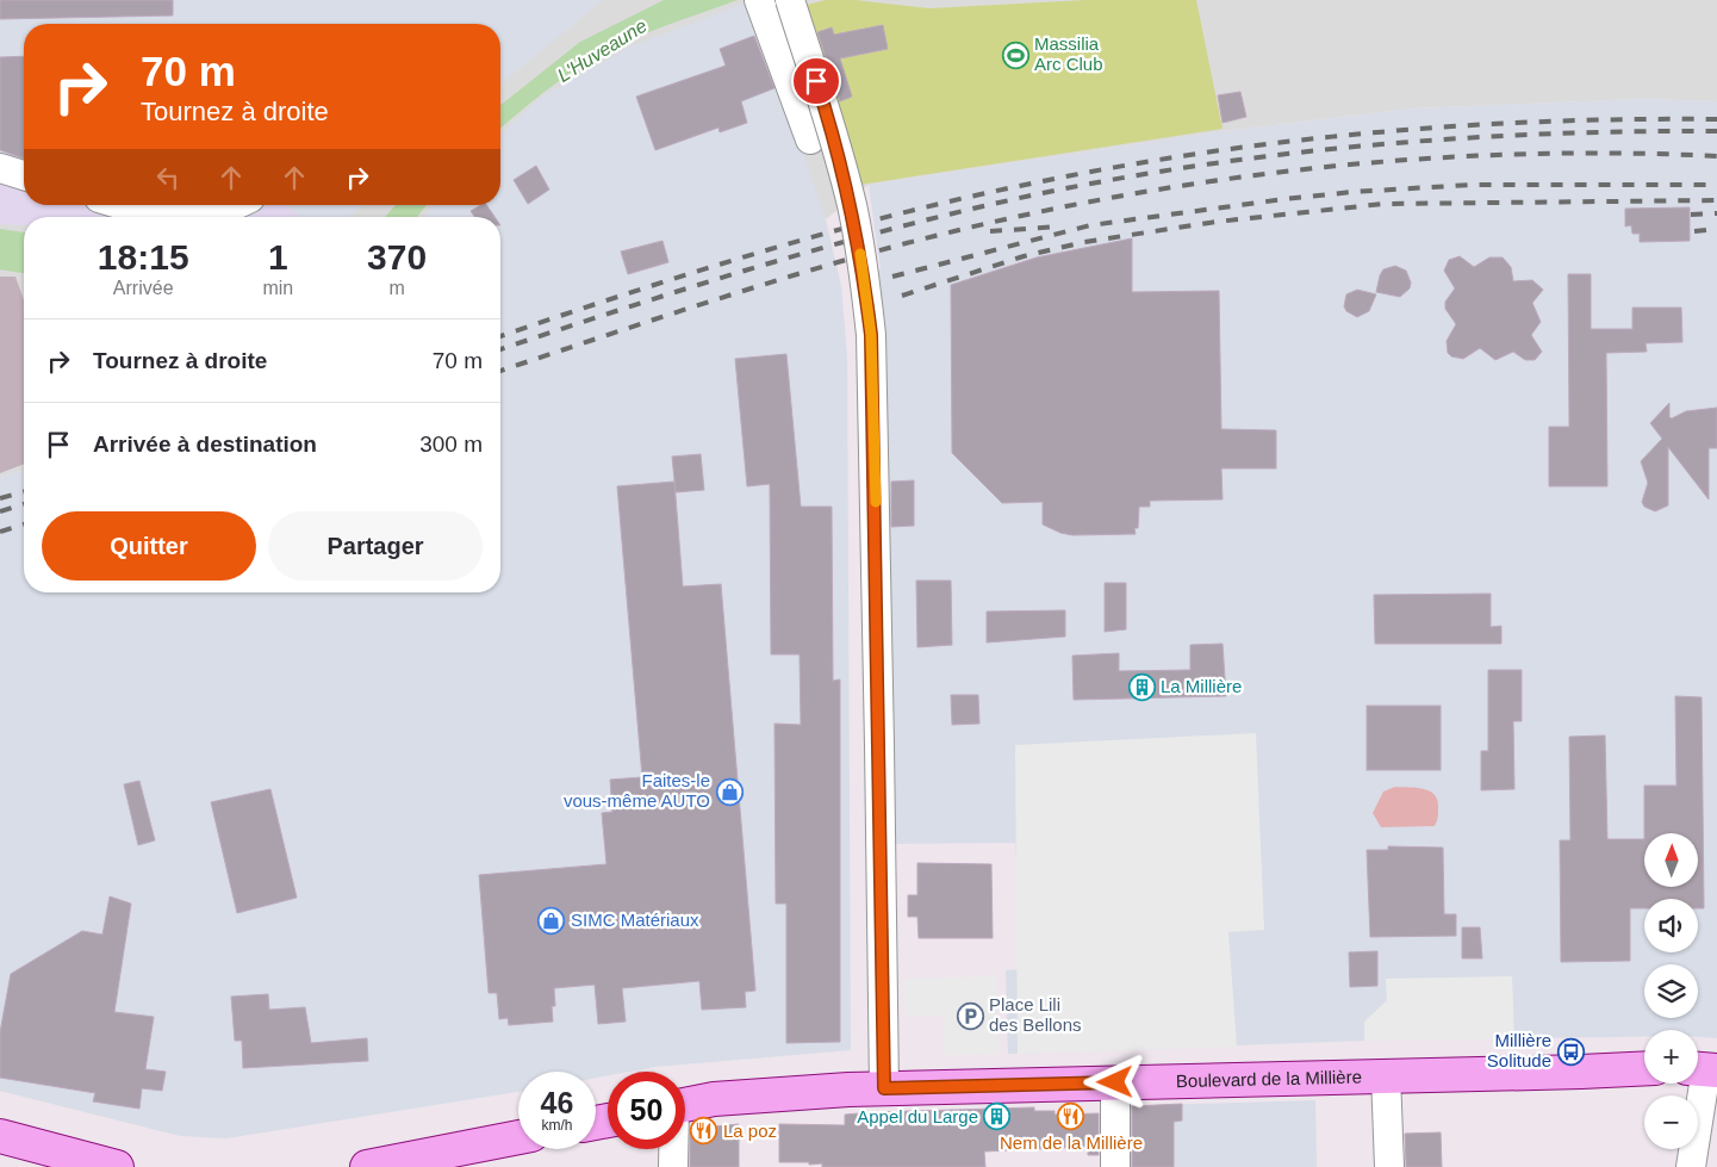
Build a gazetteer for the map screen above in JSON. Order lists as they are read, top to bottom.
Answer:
{
  "streets": {
    "main road": ["Boulevard de la Millière"]
  },
  "water": ["L'Huveaune"],
  "places": {
    "sports": ["Massilia Arc Club"],
    "building": ["La Millière", "Appel du Large"],
    "shop": ["Faites-le vous-même AUTO", "SIMC Matériaux"],
    "parking": ["Place Lili des Bellons"],
    "bus stop": ["Millière Solitude"],
    "restaurant": ["Nem de la Millière", "La poz"]
  },
  "north": "top",
  "page": {
    "turn": ["70 m", "Tournez à droite"],
    "eta": [
      "18:15",
      "Arrivée",
      "1",
      "min",
      "370",
      "m"
    ],
    "list": [
      {
        "name": "Tournez à droite",
        "value": "70 m"
      },
      {
        "name": "Arrivée à destination",
        "value": "300 m"
      }
    ],
    "buttons": ["Quitter", "Partager"],
    "map_buttons": ["+", "−"],
    "speed": "46 km/h",
    "limit": "50"
  }
}
